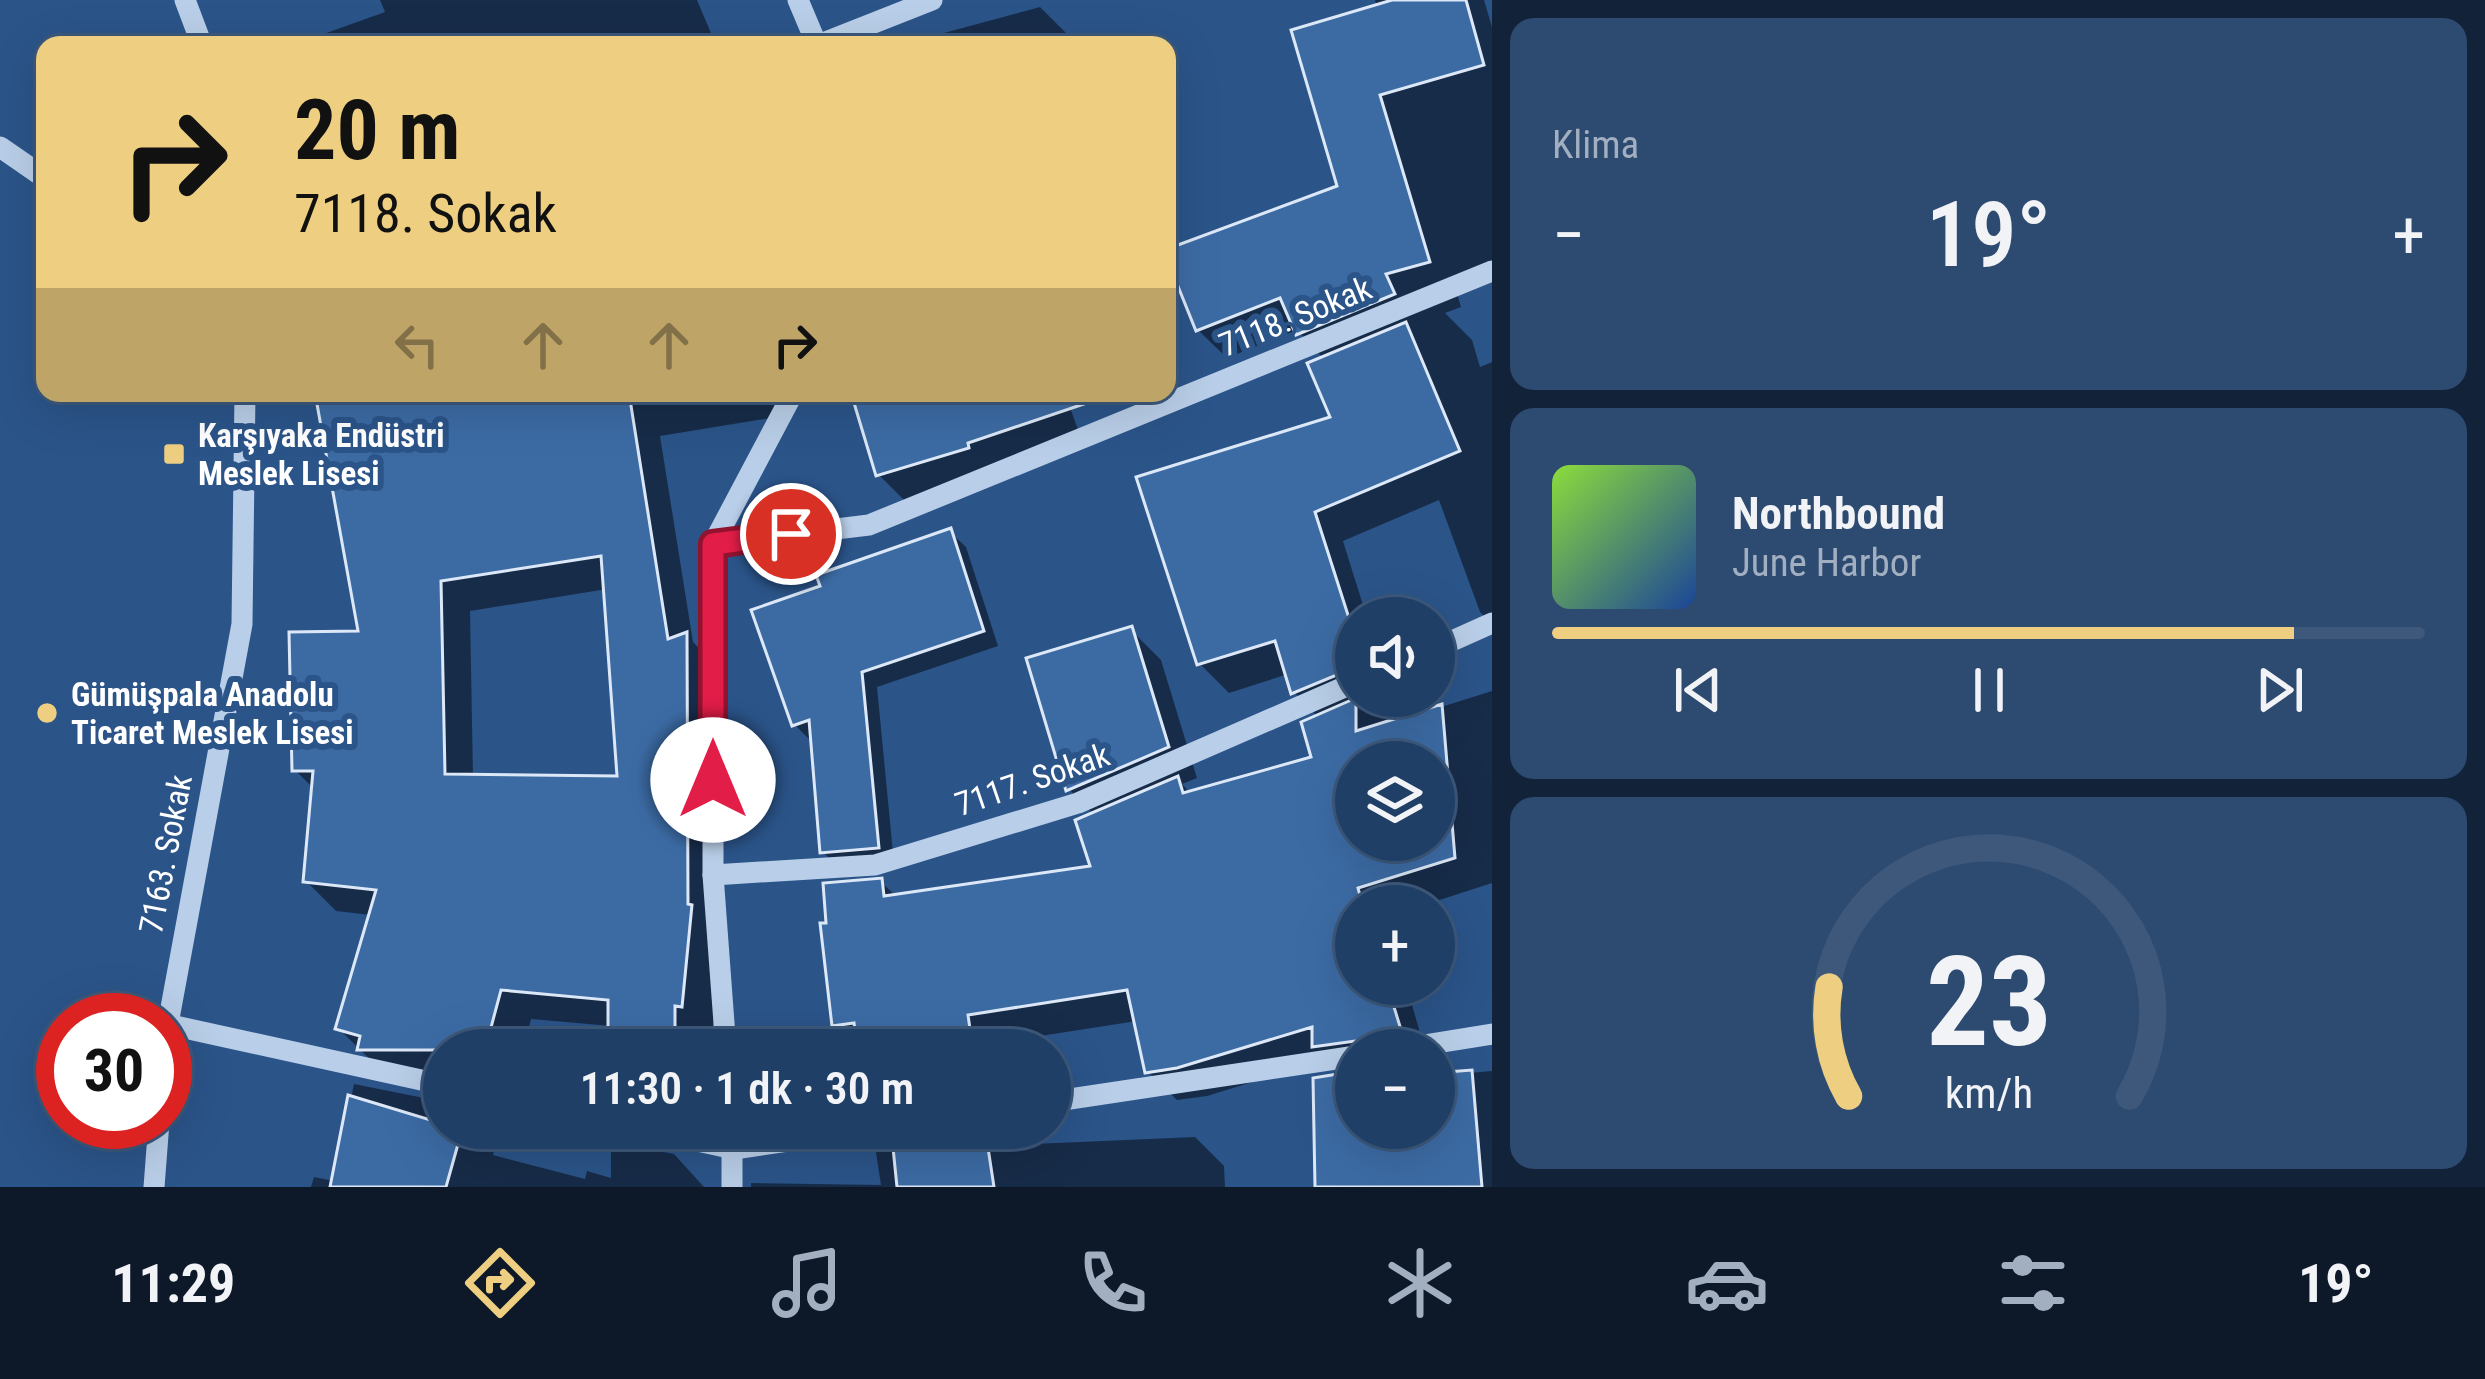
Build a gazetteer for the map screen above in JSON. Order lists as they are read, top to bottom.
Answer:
{
  "streets": {
    "street": ["7118. Sokak", "7117. Sokak", "7163. Sokak"]
  },
  "places": {
    "transit": ["Karşıyaka Endüstri Meslek Lisesi"],
    "other": ["Gümüşpala Anadolu Ticaret Meslek Lisesi"]
  },
  "page": {
    "tile": "Klima",
    "turn": ["20 m", "7118. Sokak"],
    "heat": ["−", "19°", "+"],
    "song": ["Northbound", "June Harbor"],
    "map_buttons": ["+", "−"],
    "limit": "30",
    "trip": "11:30 · 1 dk · 30 m",
    "tabs": ["11:29", "19°"],
    "gauge": ["23", "km/h"]
  }
}
